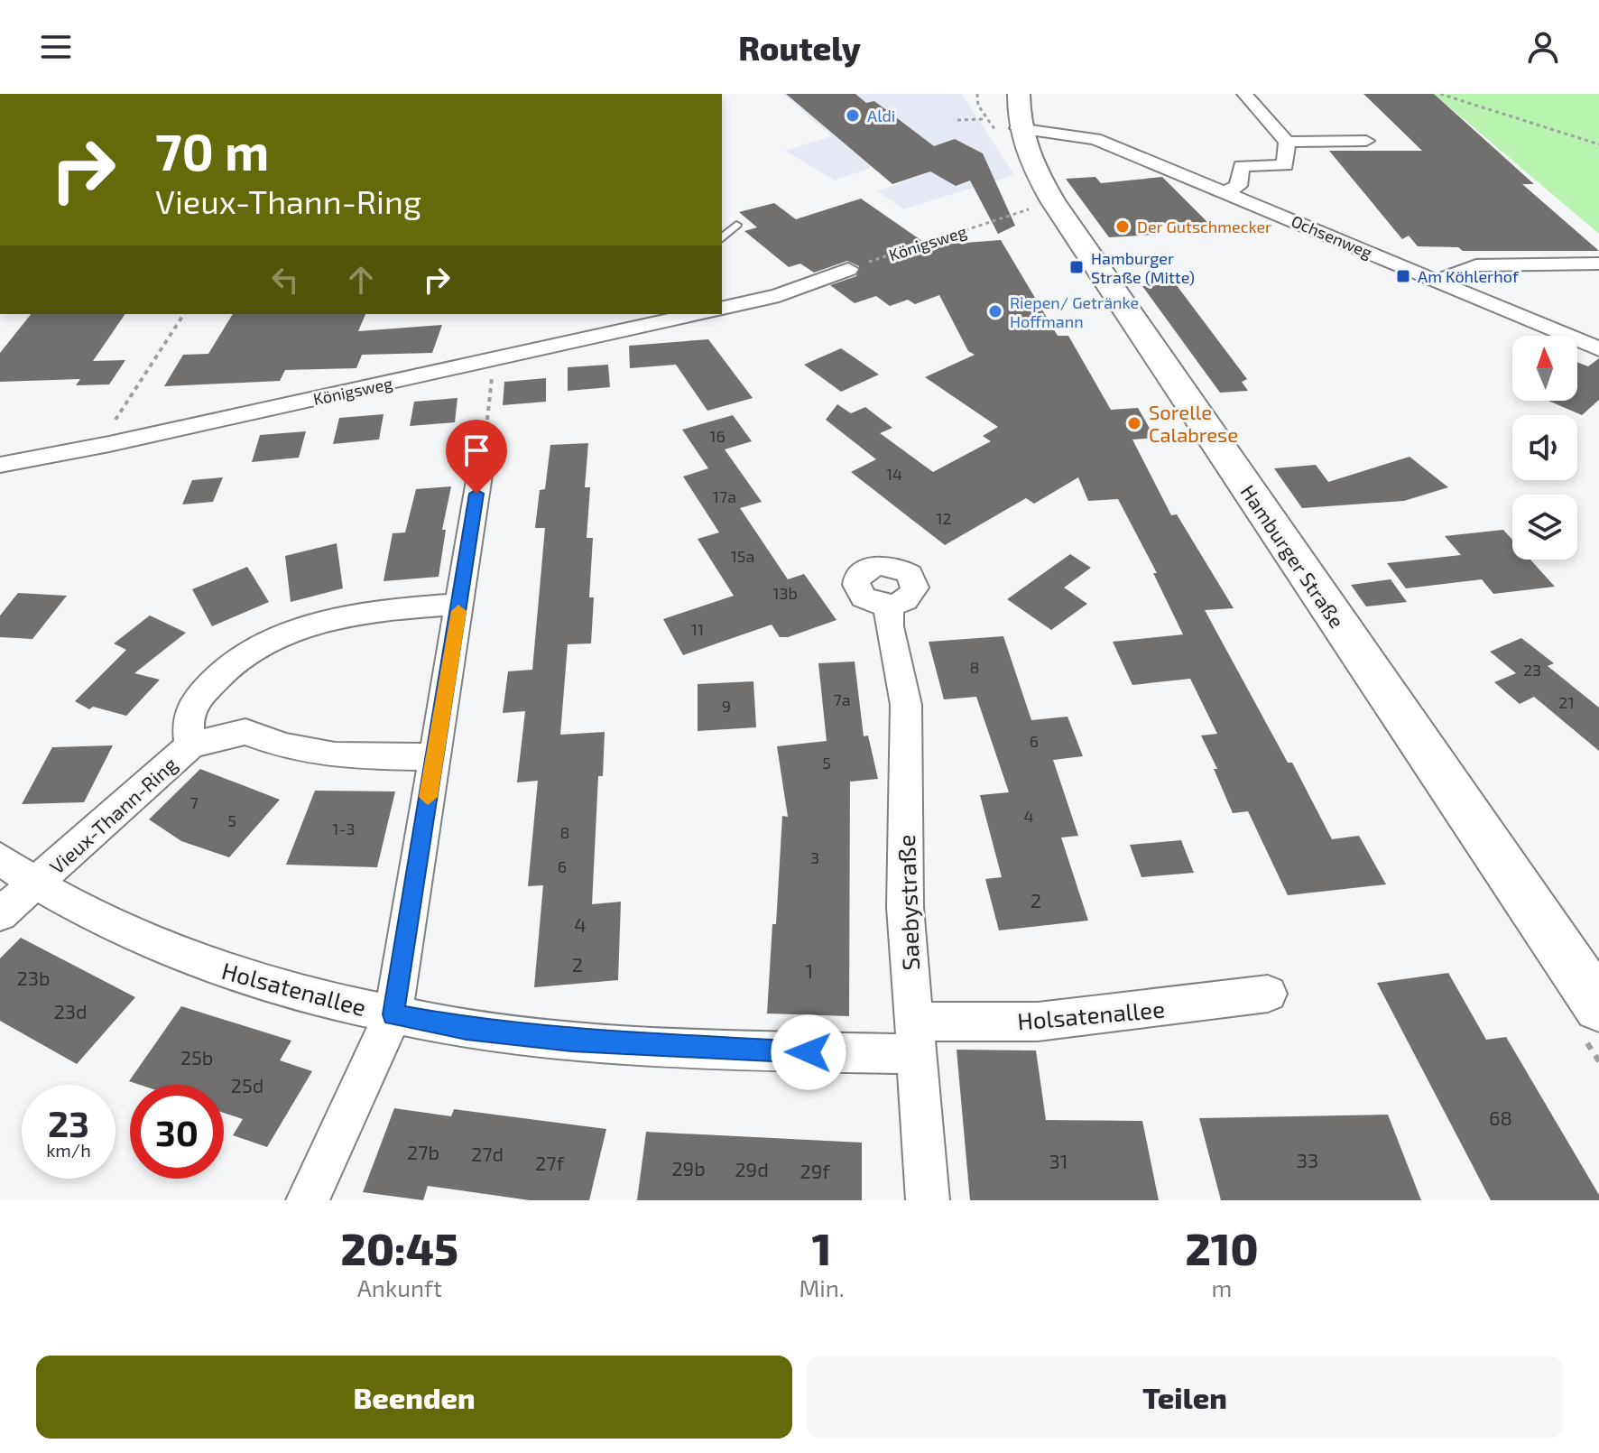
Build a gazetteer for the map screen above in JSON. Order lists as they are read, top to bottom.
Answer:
{
  "streets": {
    "main road": ["Hamburger Straße"],
    "street": [
      "Ochsenweg",
      "Königsweg",
      "Vieux-Thann-Ring",
      "Saebystraße",
      "Holsatenallee"
    ]
  },
  "crossings": [
    ["Ochsenweg", "Hamburger Straße"],
    ["Königsweg", "Hamburger Straße"],
    ["Vieux-Thann-Ring", "Holsatenallee"],
    ["Saebystraße", "Holsatenallee"]
  ],
  "places": {
    "other": [
      "Aldi",
      "Der Gutschmecker",
      "Riepen/ Getränke Hoffmann",
      "Sorelle Calabrese"
    ],
    "transit": ["Hamburger Straße (Mitte)", "Am Köhlerhof"]
  },
  "house_numbers": [
    "16",
    "14",
    "17a",
    "12",
    "15a",
    "13b",
    "11",
    "8",
    "23",
    "7a",
    "21",
    "9",
    "6",
    "5",
    "7",
    "4",
    "5",
    "1-3",
    "8",
    "3",
    "6",
    "2",
    "4",
    "2",
    "1",
    "23b",
    "23d",
    "25b",
    "25d",
    "68",
    "27b",
    "27d",
    "33",
    "31",
    "27f",
    "29b",
    "29d",
    "29f"
  ],
  "north": "top",
  "page": {
    "header": "Routely",
    "turn": ["70 m", "Vieux-Thann-Ring"],
    "speed": "23 km/h",
    "limit": "30",
    "eta": [
      "20:45",
      "Ankunft",
      "1",
      "Min.",
      "210",
      "m"
    ],
    "buttons": ["Beenden", "Teilen"]
  }
}
